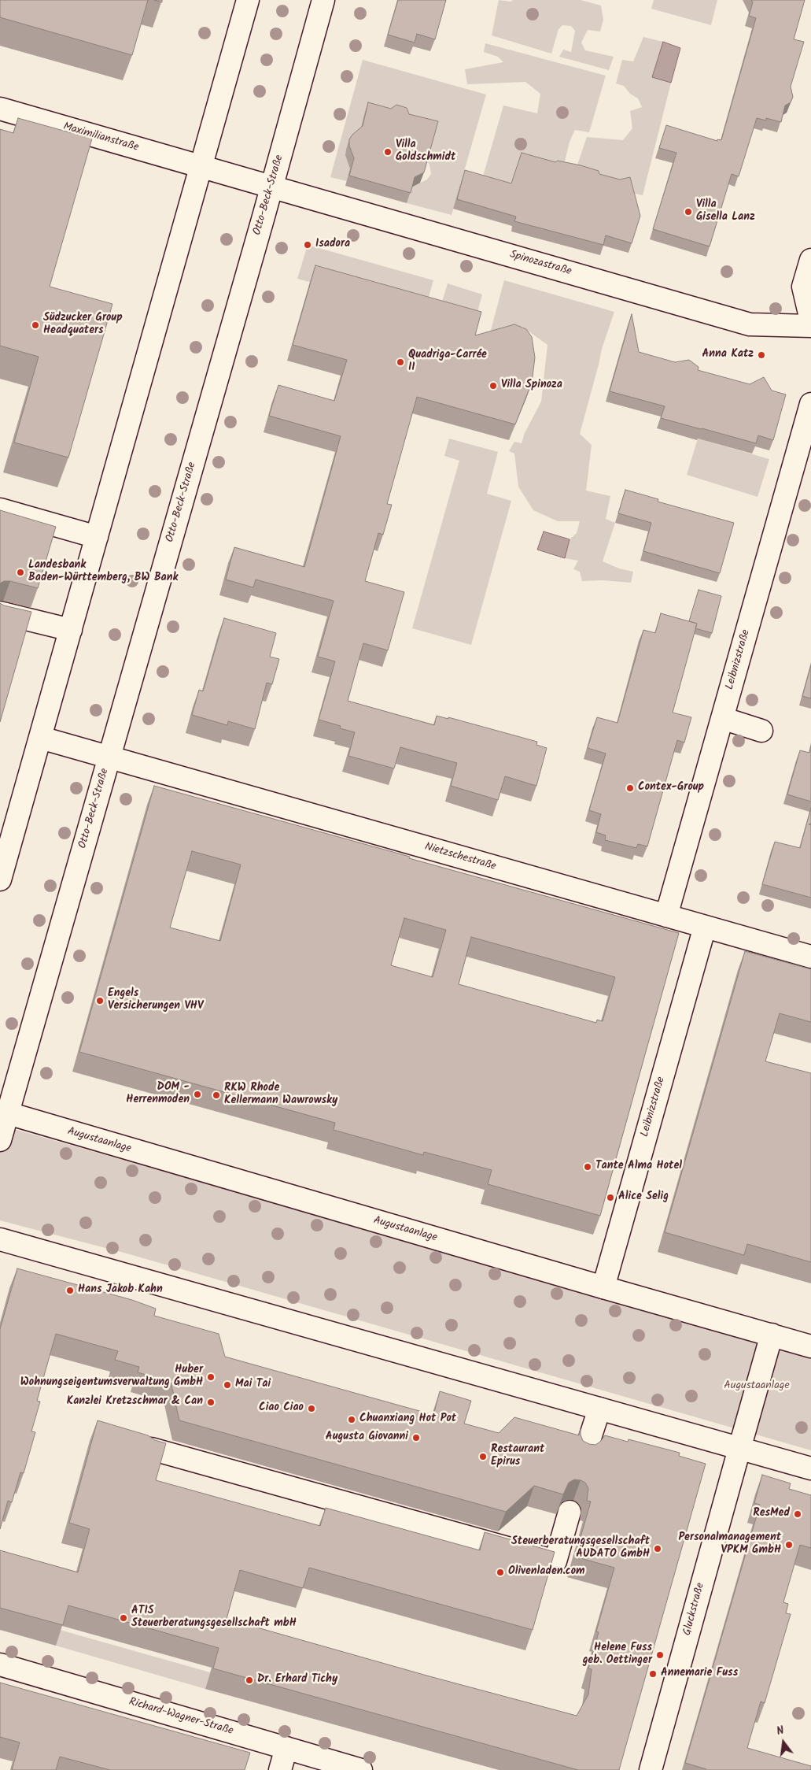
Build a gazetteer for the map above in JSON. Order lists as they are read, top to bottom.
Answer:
{
  "streets": {
    "street": [
      "Maximilianstraße",
      "Otto-Beck-Straße",
      "Spinozastraße",
      "Leibnizstraße",
      "Nietzschestraße",
      "Augustaanlage",
      "Gluckstraße",
      "Richard-Wagner-Straße"
    ]
  },
  "crossings": [
    ["Maximilianstraße", "Otto-Beck-Straße"],
    ["Maximilianstraße", "Spinozastraße"],
    ["Otto-Beck-Straße", "Spinozastraße"],
    ["Otto-Beck-Straße", "Nietzschestraße"],
    ["Otto-Beck-Straße", "Augustaanlage"],
    ["Leibnizstraße", "Nietzschestraße"],
    ["Leibnizstraße", "Augustaanlage"],
    ["Augustaanlage", "Gluckstraße"]
  ],
  "parks": ["Augustaanlage"],
  "places": [
    "Villa Goldschmidt",
    "Villa Gisella Lanz",
    "Isadora",
    "Südzucker Group Headquaters",
    "Anna Katz",
    "Quadriga-Carrée II",
    "Villa Spinoza",
    "Landesbank Baden-Württemberg, BW Bank",
    "Contex-Group",
    "Engels Versicherungen VHV",
    "DOM - Herrenmoden",
    "RKW Rhode Kellermann Wawrowsky",
    "Tante Alma Hotel",
    "Alice Selig",
    "Hans Jakob Kahn",
    "Huber Wohnungseigentumsverwaltung GmbH",
    "Mai Tai",
    "Kanzlei Kretzschmar & Can",
    "Ciao Ciao",
    "Chuanxiang Hot Pot",
    "Augusta Giovanni",
    "Restaurant Epirus",
    "ResMed",
    "Personalmanagement VPKM GmbH",
    "Steuerberatungsgesellschaft AUDATO GmbH",
    "Olivenladen.com",
    "ATIS Steuerberatungsgesellschaft mbH",
    "Helene Fuss geb. Oettinger",
    "Annemarie Fuss",
    "Dr. Erhard Tichy"
  ],
  "north": "top"
}
